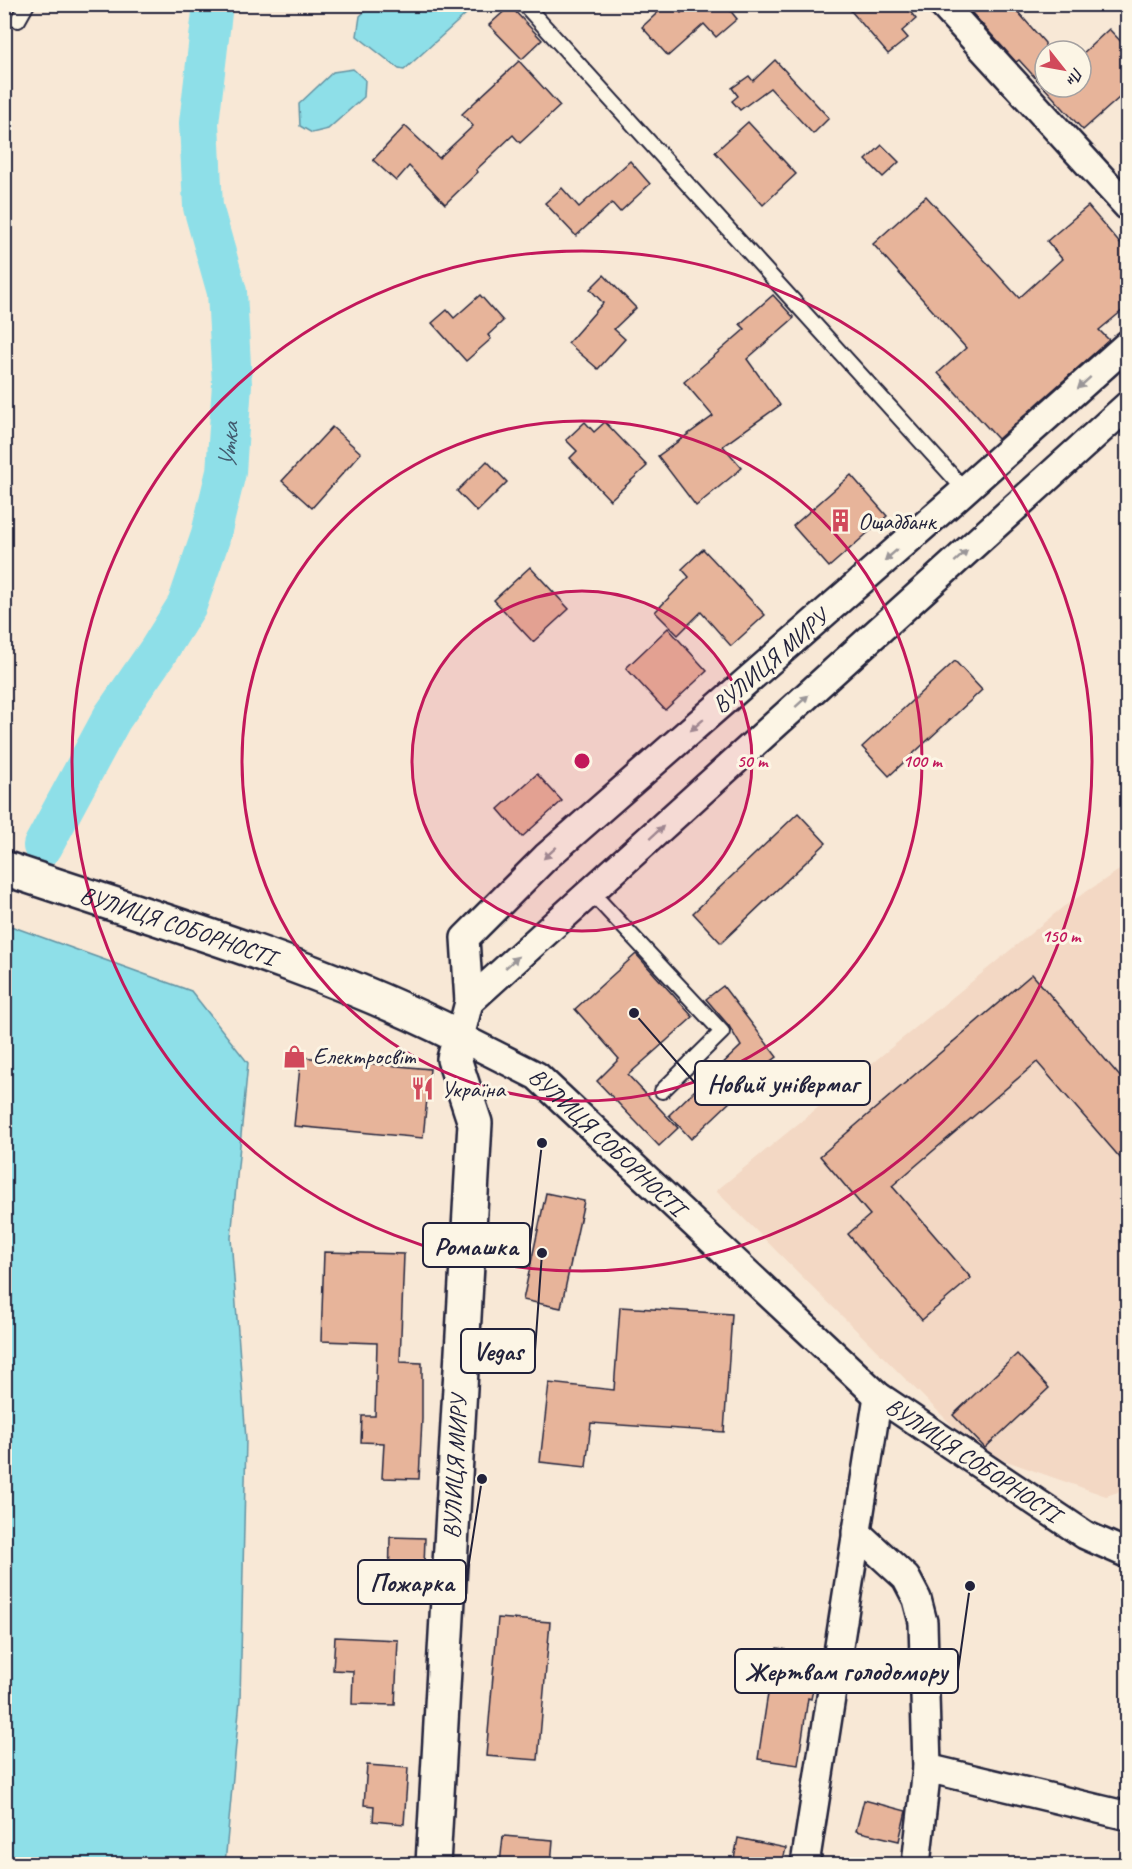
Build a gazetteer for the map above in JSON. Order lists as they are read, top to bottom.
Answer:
{
  "streets": {
    "main road": ["ВУЛИЦЯ МИРУ", "ВУЛИЦЯ СОБОРНОСТІ"]
  },
  "crossings": [
    ["ВУЛИЦЯ МИРУ", "ВУЛИЦЯ СОБОРНОСТІ"]
  ],
  "water": ["Утка"],
  "places": {
    "building": ["Ощадбанк"],
    "other": [
      "Новий універмаг",
      "Ромашка",
      "Vegas",
      "Пожарка",
      "Жертвам голодомору"
    ],
    "shop": ["Електросвіт"],
    "restaurant": ["Україна"]
  },
  "north": "bottom right",
  "rings": ["50 m", "100 m", "150 m"]
}
